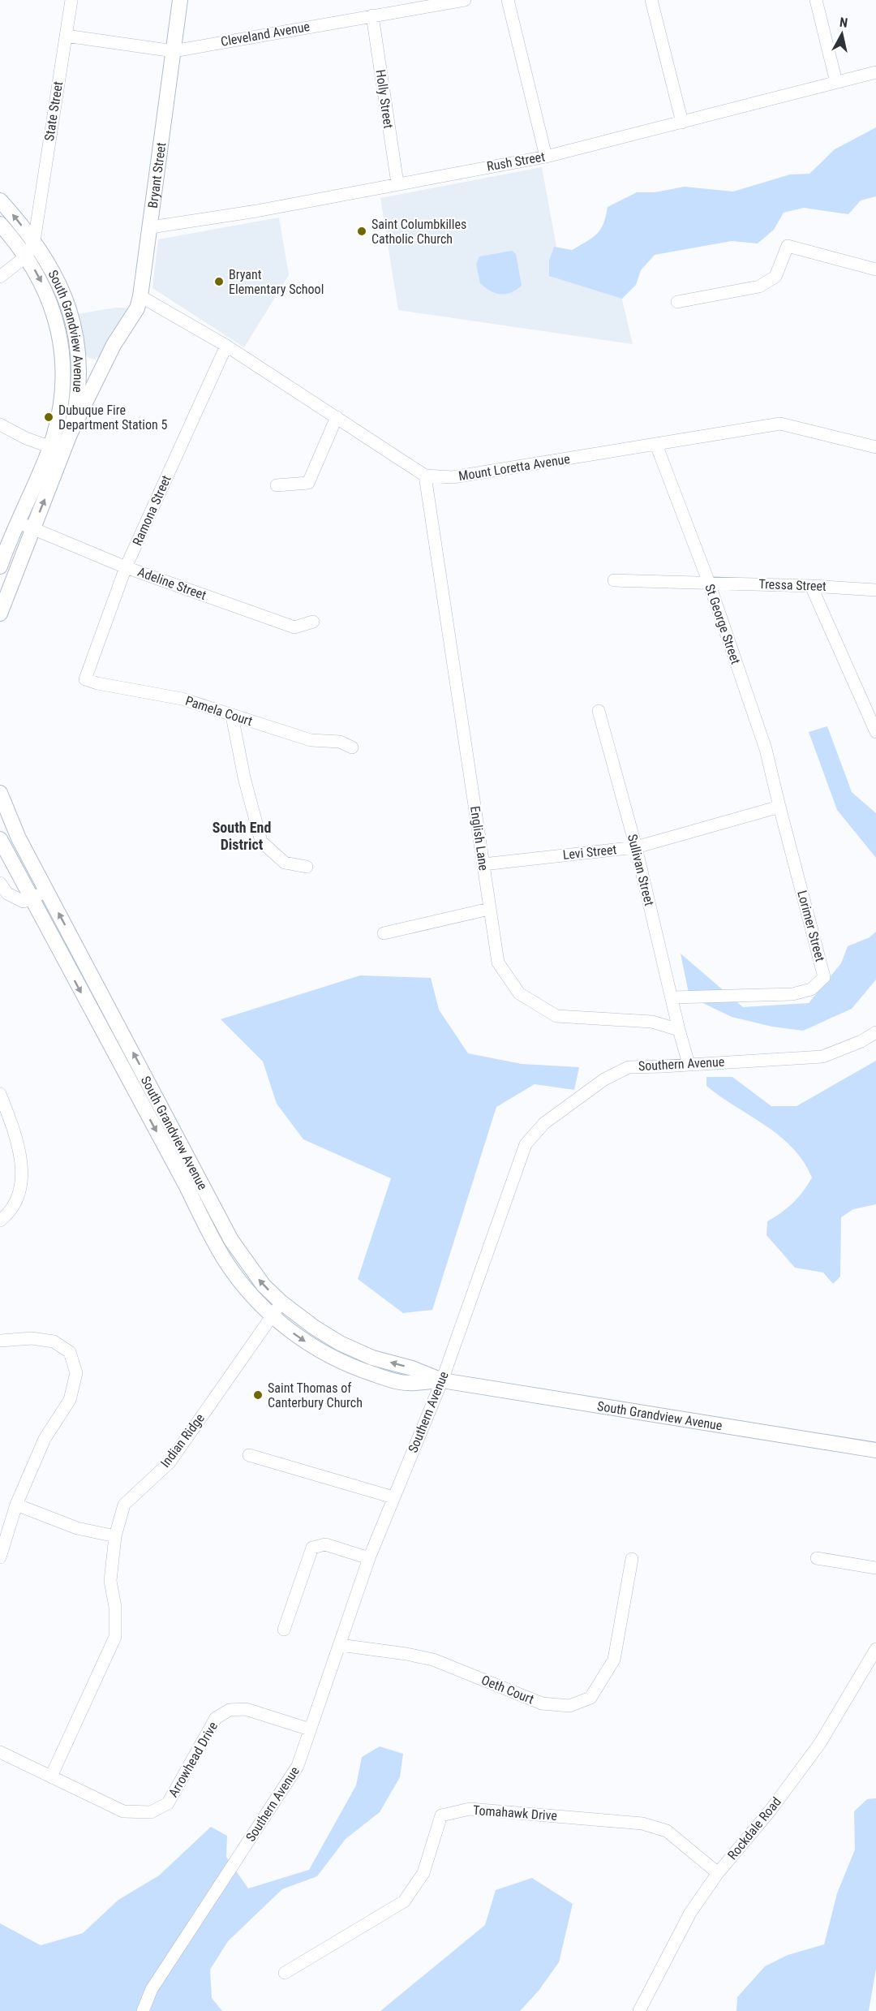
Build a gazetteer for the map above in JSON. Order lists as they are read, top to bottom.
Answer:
{
  "streets": {
    "main road": ["Bryant Street", "South Grandview Avenue"],
    "street": [
      "Cleveland Avenue",
      "Holly Street",
      "State Street",
      "Rush Street",
      "Mount Loretta Avenue",
      "Ramona Street",
      "Adeline Street",
      "Tressa Street",
      "St George Street",
      "Pamela Court",
      "English Lane",
      "Levi Street",
      "Sullivan Street",
      "Lorimer Street",
      "Southern Avenue",
      "Indian Ridge",
      "Oeth Court",
      "Arrowhead Drive",
      "Tomahawk Drive",
      "Rockdale Road"
    ]
  },
  "crossings": [
    ["Cleveland Avenue", "Holly Street"],
    ["Cleveland Avenue", "State Street"],
    ["Cleveland Avenue", "Bryant Street"],
    ["Holly Street", "Rush Street"],
    ["State Street", "South Grandview Avenue"],
    ["Rush Street", "Bryant Street"],
    ["South Grandview Avenue", "Adeline Street"],
    ["South Grandview Avenue", "Southern Avenue"],
    ["South Grandview Avenue", "Indian Ridge"],
    ["Mount Loretta Avenue", "St George Street"],
    ["Mount Loretta Avenue", "English Lane"],
    ["Ramona Street", "Adeline Street"],
    ["Ramona Street", "Pamela Court"],
    ["Tressa Street", "St George Street"],
    ["St George Street", "Levi Street"],
    ["St George Street", "Lorimer Street"],
    ["English Lane", "Levi Street"],
    ["English Lane", "Sullivan Street"],
    ["Levi Street", "Sullivan Street"],
    ["Levi Street", "Lorimer Street"],
    ["Sullivan Street", "Lorimer Street"],
    ["Southern Avenue", "Oeth Court"],
    ["Southern Avenue", "Arrowhead Drive"],
    ["Indian Ridge", "Arrowhead Drive"],
    ["Tomahawk Drive", "Rockdale Road"]
  ],
  "districts": ["South End District"],
  "places": [
    "Saint Columbkilles Catholic Church",
    "Bryant Elementary School",
    "Dubuque Fire Department Station 5",
    "Saint Thomas of Canterbury Church"
  ],
  "north": "top"
}
